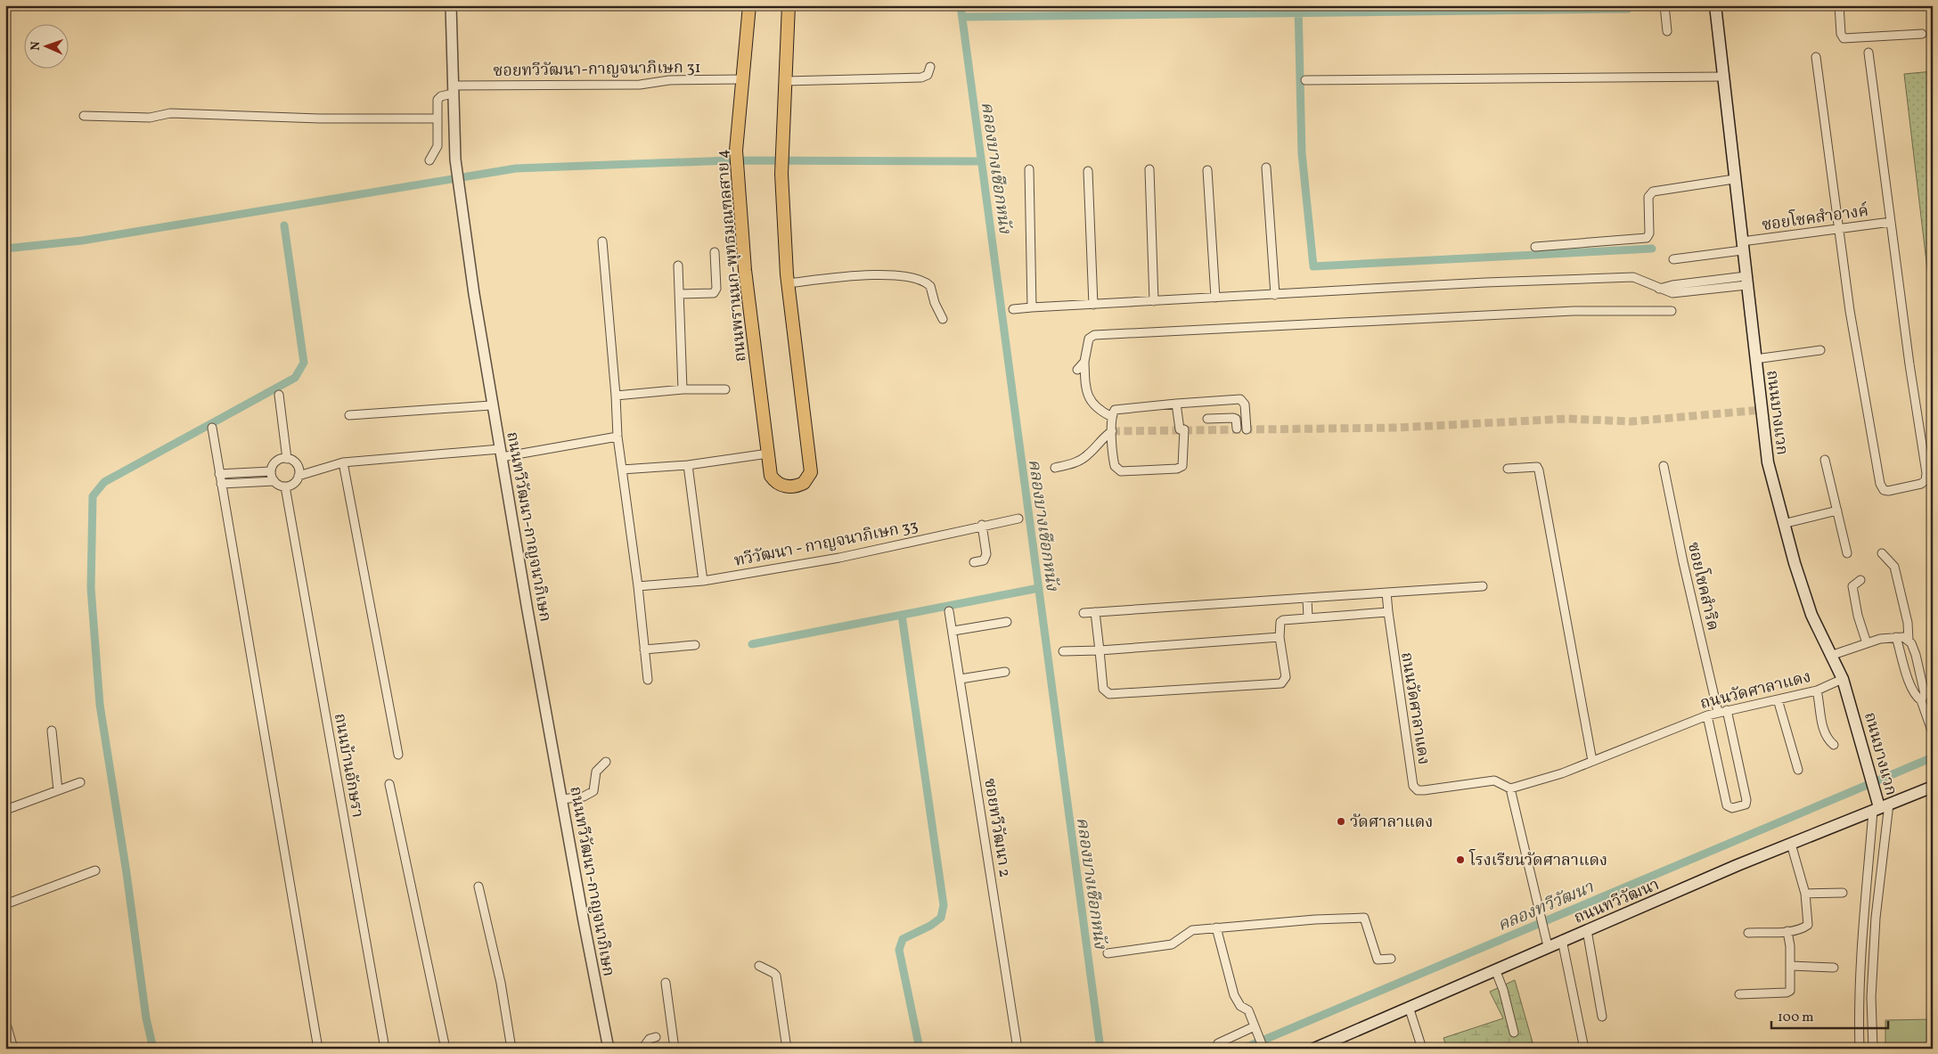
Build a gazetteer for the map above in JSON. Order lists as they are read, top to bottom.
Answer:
{
  "streets": {
    "main road": ["ถนนพรานนก-พุทธมณฑลสาย 4", "ถนนบางแวก", "ถนนทวีวัฒนา"],
    "street": [
      "ซอยทวีวัฒนา-กาญจนาภิเษก 31",
      "ซอยโชคสำอางค์",
      "ถนนทวีวัฒนา-กาญจนาภิเษก",
      "ทวีวัฒนา - กาญจนาภิเษก 33",
      "ซอยโชคสำริด",
      "ถนนวัดศาลาแดง",
      "ถนนบ้านอักษรา",
      "ซอยทวีวัฒนา 2"
    ]
  },
  "crossings": [
    ["ซอยทวีวัฒนา-กาญจนาภิเษก 31", "ถนนพรานนก-พุทธมณฑลสาย 4"],
    ["ซอยทวีวัฒนา-กาญจนาภิเษก 31", "ถนนทวีวัฒนา-กาญจนาภิเษก"],
    ["ซอยโชคสำอางค์", "ถนนบางแวก"],
    ["ถนนบางแวก", "ถนนวัดศาลาแดง"],
    ["ถนนบางแวก", "ถนนทวีวัฒนา"],
    ["ซอยโชคสำริด", "ถนนวัดศาลาแดง"]
  ],
  "water": ["คลองบางเชือกหนัง", "คลองทวีวัฒนา"],
  "places": ["วัดศาลาแดง", "โรงเรียนวัดศาลาแดง"],
  "scale_bar": "100 m",
  "north": "left"
}
